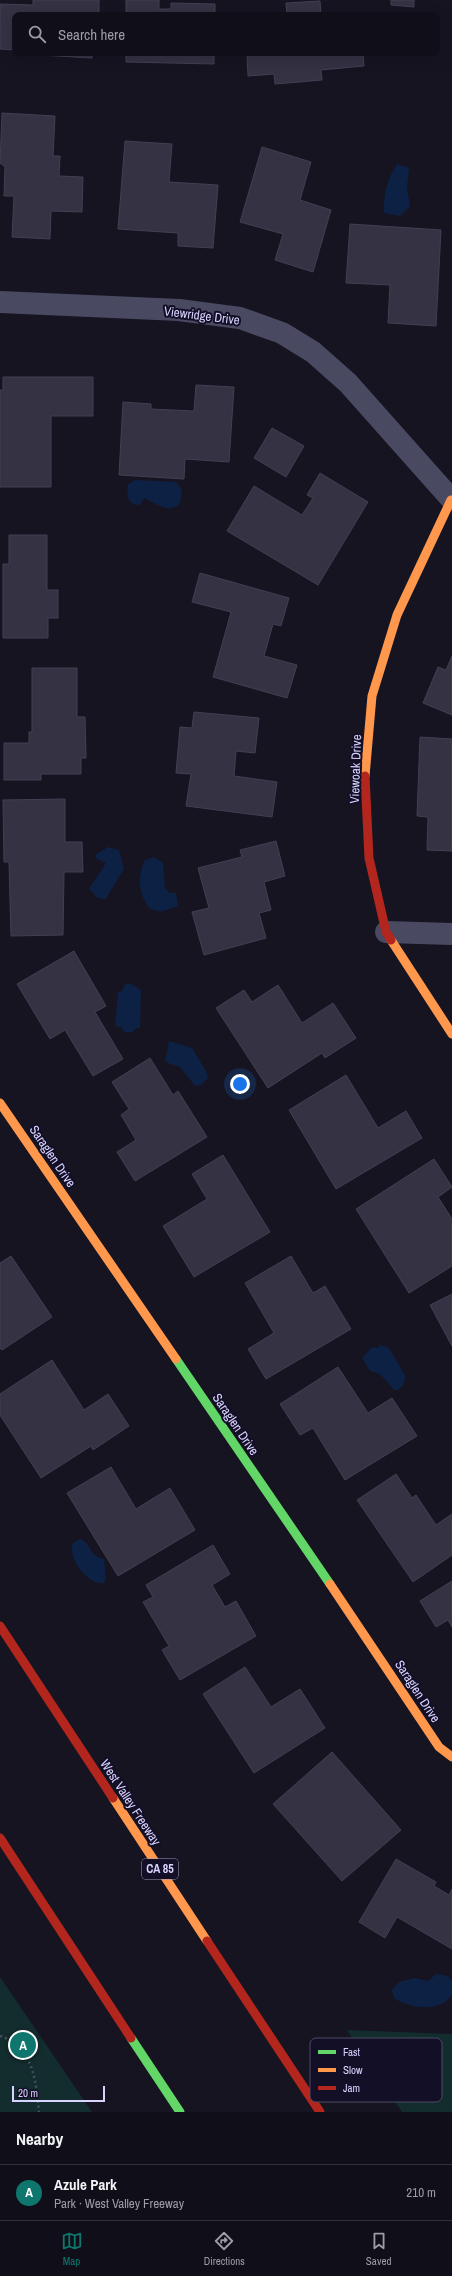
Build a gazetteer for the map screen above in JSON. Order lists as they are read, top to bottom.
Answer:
{
  "streets": {
    "main road": [
      "Viewoak Drive",
      "Saraglen Drive",
      "West Valley Freeway",
      "CA 85"
    ],
    "street": ["Viewridge Drive"]
  },
  "crossings": [
    ["Viewridge Drive", "Viewoak Drive"]
  ],
  "legend": ["Fast", "Slow", "Jam"],
  "scale_bar": "20 m",
  "page": {
    "search": "Search here",
    "pins": "A",
    "scale": "20 m",
    "heading": "Nearby",
    "list": [
      {
        "mark": "A",
        "name": "Azule Park",
        "note": "Park · West Valley Freeway",
        "value": "210 m"
      }
    ],
    "nav": ["Map", "Directions", "Saved"]
  }
}
